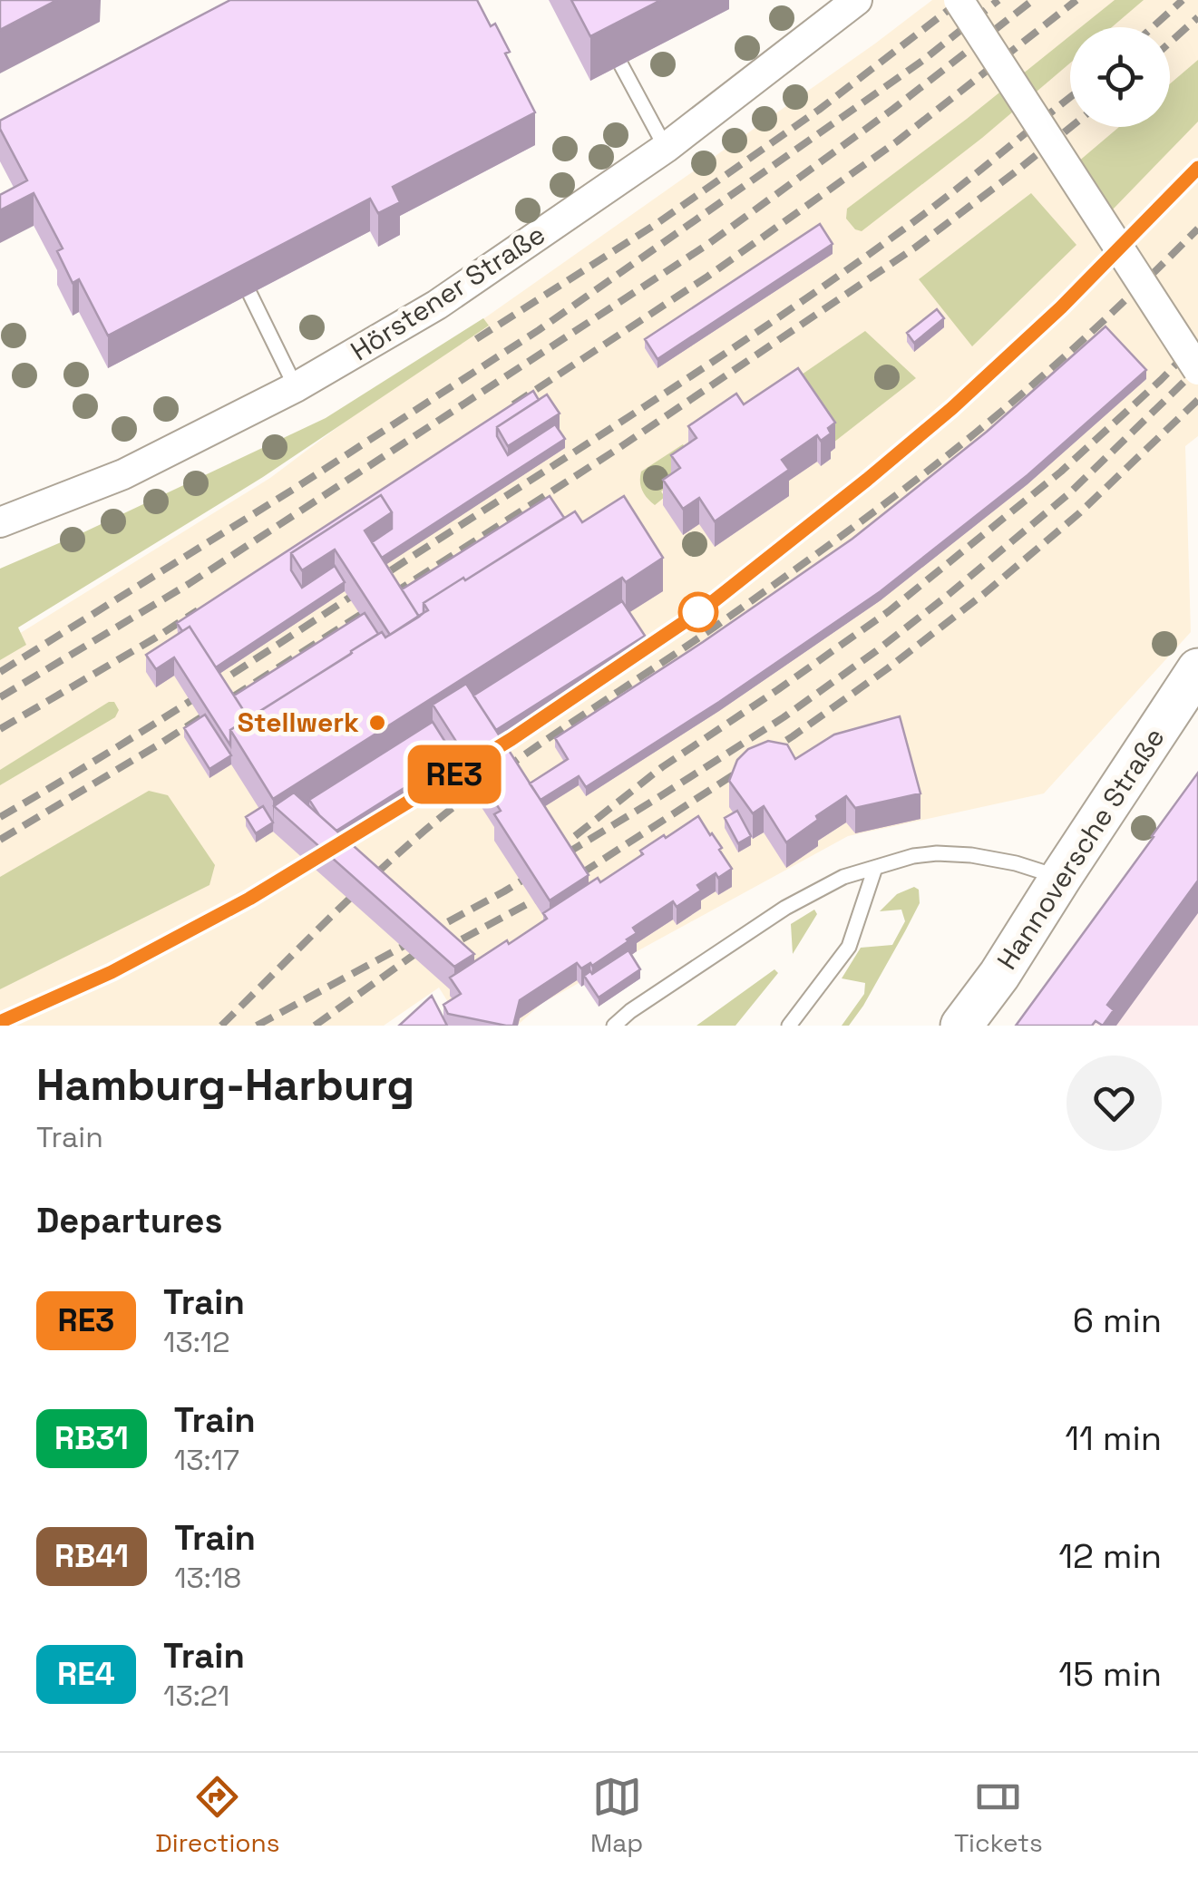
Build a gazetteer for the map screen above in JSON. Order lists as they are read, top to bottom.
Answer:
{
  "streets": {
    "main road": ["Hannoversche Straße"],
    "street": ["Hörstener Straße"]
  },
  "places": ["Stellwerk"],
  "page": {
    "on_map": "RE3",
    "heading": [
      ["Hamburg-Harburg", "Train"],
      "Departures"
    ],
    "list": [
      {
        "mark": "RE3",
        "name": "Train",
        "note": "13:12",
        "value": "6 min"
      },
      {
        "mark": "RB31",
        "name": "Train",
        "note": "13:17",
        "value": "11 min"
      },
      {
        "mark": "RB41",
        "name": "Train",
        "note": "13:18",
        "value": "12 min"
      },
      {
        "mark": "RE4",
        "name": "Train",
        "note": "13:21",
        "value": "15 min"
      }
    ],
    "tabs": ["Directions", "Map", "Tickets"]
  }
}
